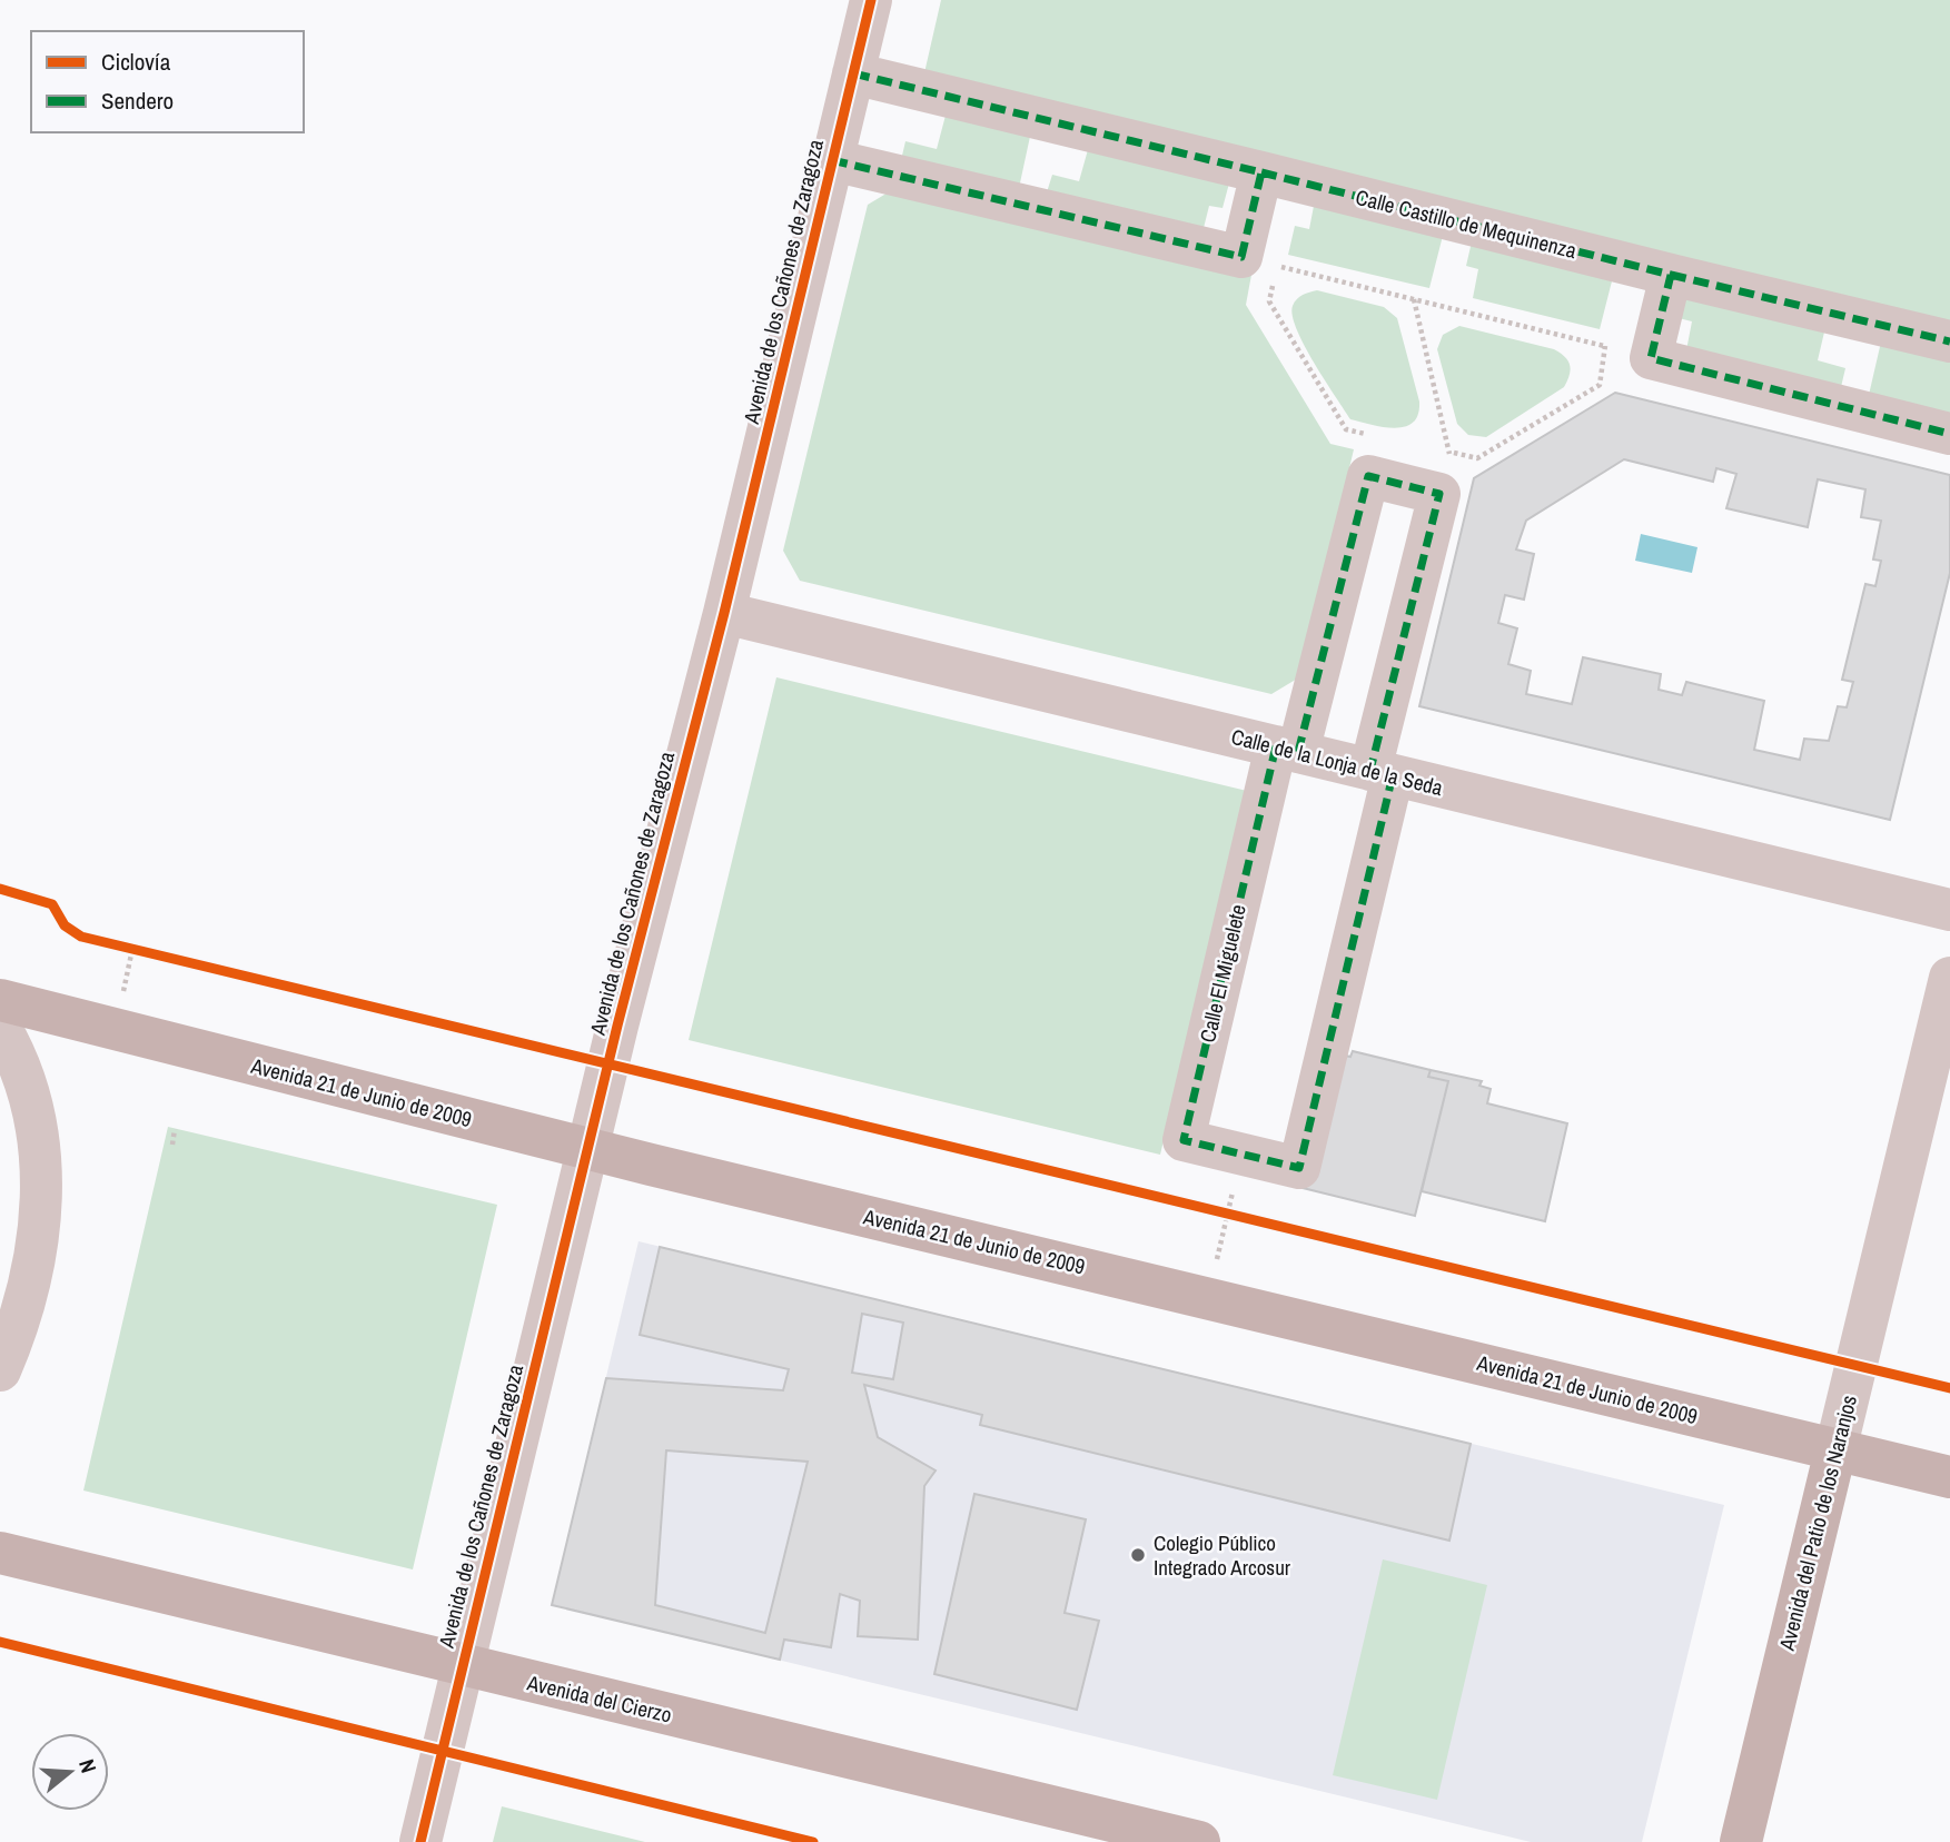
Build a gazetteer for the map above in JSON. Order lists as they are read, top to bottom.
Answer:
{
  "streets": {
    "main road": ["Avenida 21 de Junio de 2009", "Avenida del Patio de los Naranjos", "Avenida del Cierzo"],
    "street": [
      "Calle Castillo de Mequinenza",
      "Avenida de los Cañones de Zaragoza",
      "Calle de la Lonja de la Seda",
      "Calle El Miguelete"
    ]
  },
  "crossings": [
    ["Calle Castillo de Mequinenza", "Avenida de los Cañones de Zaragoza"],
    ["Avenida de los Cañones de Zaragoza", "Calle de la Lonja de la Seda"],
    ["Avenida de los Cañones de Zaragoza", "Avenida 21 de Junio de 2009"],
    ["Avenida de los Cañones de Zaragoza", "Avenida del Cierzo"],
    ["Calle de la Lonja de la Seda", "Calle El Miguelete"],
    ["Avenida 21 de Junio de 2009", "Avenida del Patio de los Naranjos"]
  ],
  "places": ["Colegio Público Integrado Arcosur"],
  "legend": ["Ciclovía", "Sendero"],
  "north": "right"
}
